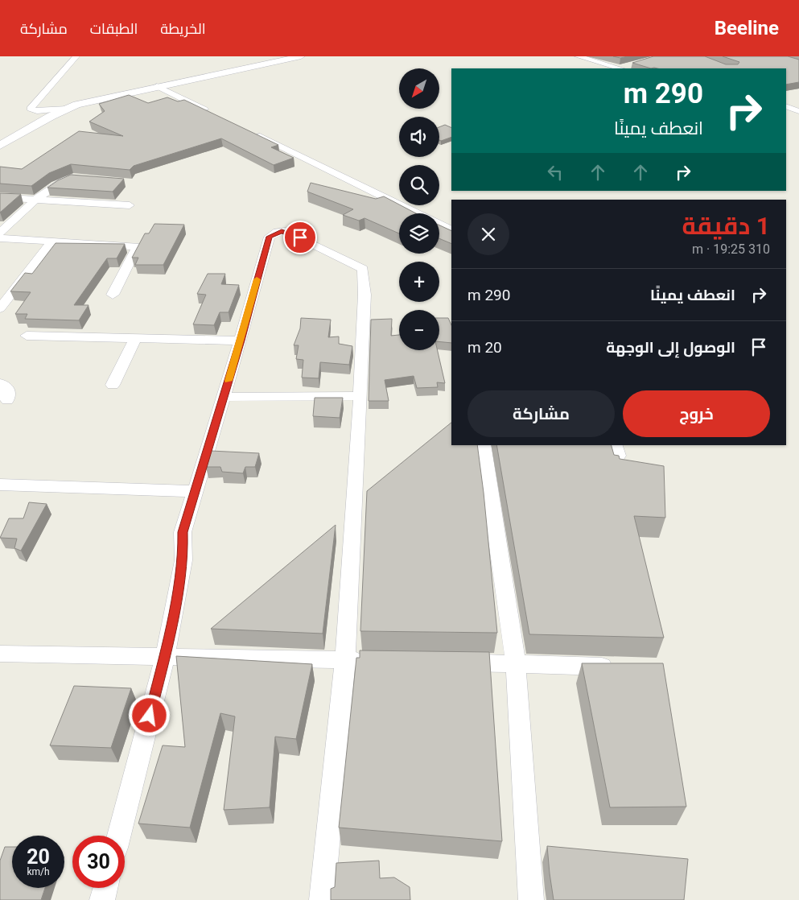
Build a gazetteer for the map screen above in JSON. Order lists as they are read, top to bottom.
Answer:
{
  "north": "bottom left",
  "page": {
    "header": "Beeline",
    "nav": ["الخريطة", "الطبقات", "مشاركة"],
    "map_buttons": ["+", "−"],
    "turn": ["290 m", "انعطف يمينًا"],
    "heading": ["1 دقيقة", "310 m · 19:25"],
    "list": [
      {
        "name": "انعطف يمينًا",
        "value": "290 m"
      },
      {
        "name": "الوصول إلى الوجهة",
        "value": "20 m"
      }
    ],
    "buttons": ["خروج", "مشاركة"],
    "speed": "20 km/h",
    "limit": "30"
  }
}
